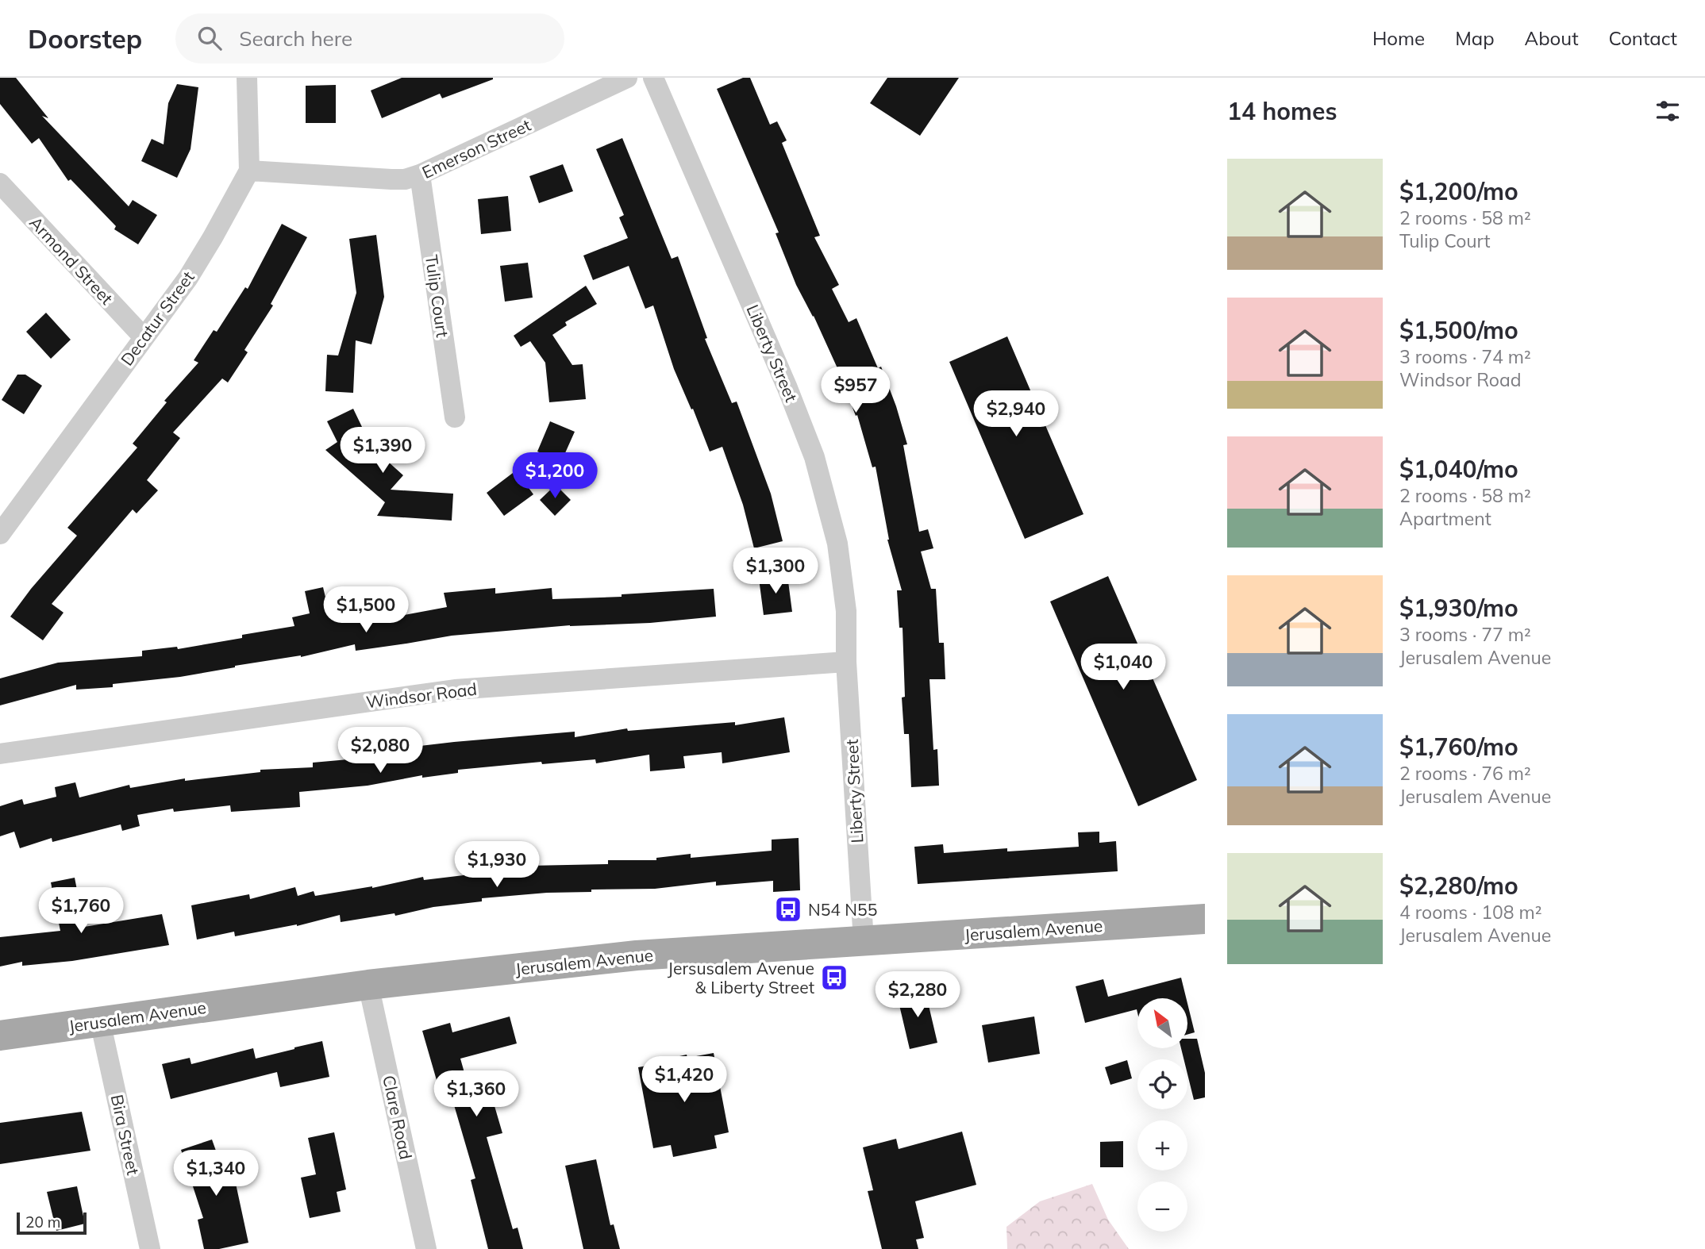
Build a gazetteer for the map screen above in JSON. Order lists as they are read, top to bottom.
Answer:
{
  "streets": {
    "main road": ["Jerusalem Avenue"],
    "street": [
      "Emerson Street",
      "Armond Street",
      "Tulip Court",
      "Decatur Street",
      "Liberty Street",
      "Windsor Road",
      "Clare Road",
      "Bira Street"
    ]
  },
  "crossings": [
    ["Emerson Street", "Tulip Court"],
    ["Emerson Street", "Decatur Street"],
    ["Armond Street", "Decatur Street"],
    ["Liberty Street", "Windsor Road"],
    ["Liberty Street", "Jerusalem Avenue"],
    ["Jerusalem Avenue", "Clare Road"],
    ["Jerusalem Avenue", "Bira Street"]
  ],
  "places": {
    "bus stop": ["N54 N55", "Jersusalem Avenue & Liberty Street"]
  },
  "scale_bar": "20 m",
  "north": "top left",
  "page": {
    "header": "Doorstep",
    "search": "Search here",
    "nav": [
      "Home",
      "Map",
      "About",
      "Contact"
    ],
    "heading": "14 homes",
    "list": [
      {
        "name": "$1,200/mo",
        "note": "2 rooms · 58 m² · Tulip Court"
      },
      {
        "name": "$1,500/mo",
        "note": "3 rooms · 74 m² · Windsor Road"
      },
      {
        "name": "$1,040/mo",
        "note": "2 rooms · 58 m² · Apartment"
      },
      {
        "name": "$1,930/mo",
        "note": "3 rooms · 77 m² · Jerusalem Avenue"
      },
      {
        "name": "$1,760/mo",
        "note": "2 rooms · 76 m² · Jerusalem Avenue"
      },
      {
        "name": "$2,280/mo",
        "note": "4 rooms · 108 m² · Jerusalem Avenue"
      }
    ],
    "price": [
      "$957",
      "$2,940",
      "$1,390",
      "$1,200",
      "$1,300",
      "$1,500",
      "$1,040",
      "$2,080",
      "$1,930",
      "$1,760",
      "$2,280",
      "$1,420",
      "$1,360",
      "$1,340"
    ],
    "map_buttons": ["+", "−"],
    "scale": "20 m"
  }
}
